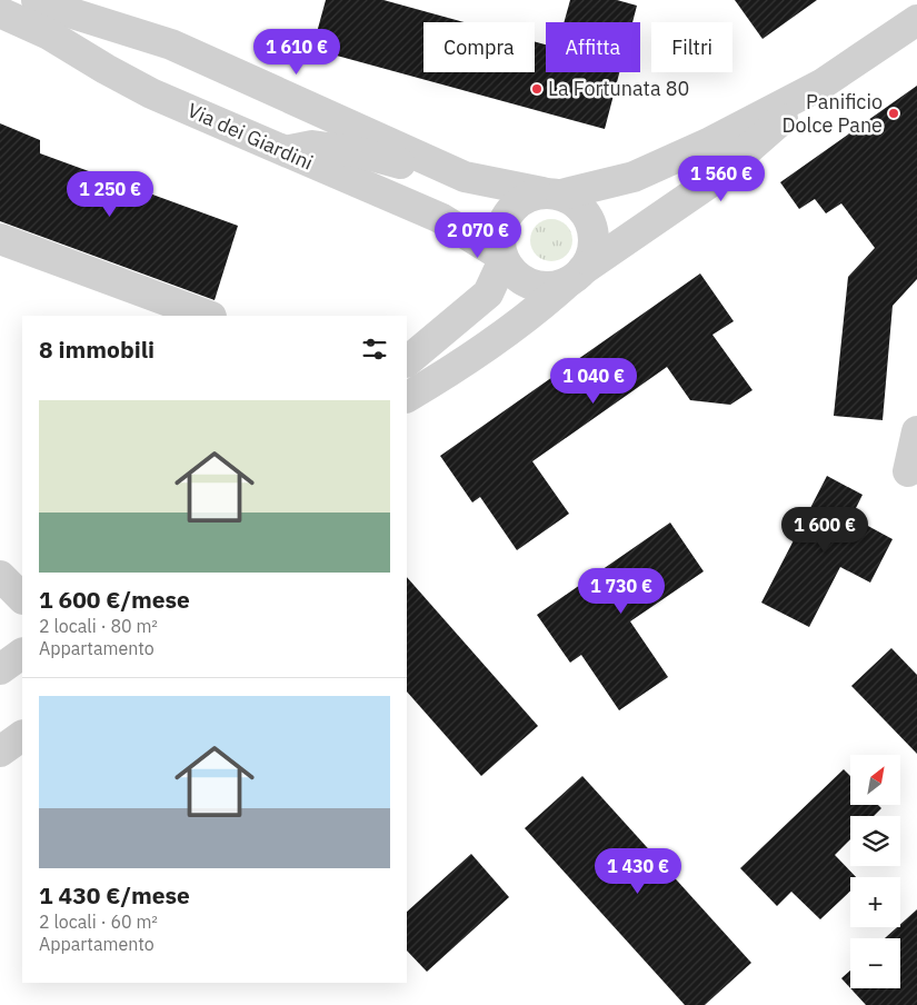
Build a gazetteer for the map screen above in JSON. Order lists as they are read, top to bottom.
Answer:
{
  "streets": {
    "street": ["Via dei Giardini"]
  },
  "places": ["La Fortunata 80", "Panificio Dolce Pane"],
  "north": "top right",
  "page": {
    "chip": ["Compra", "Affitta", "Filtri"],
    "price": [
      "1 610 €",
      "1 560 €",
      "1 250 €",
      "2 070 €",
      "1 040 €",
      "1 600 €",
      "1 730 €",
      "1 430 €"
    ],
    "heading": "8 immobili",
    "list": [
      {
        "name": "1 600 €/mese",
        "note": "2 locali · 80 m² · Appartamento"
      },
      {
        "name": "1 430 €/mese",
        "note": "2 locali · 60 m² · Appartamento"
      }
    ],
    "map_buttons": ["+", "−"]
  }
}
